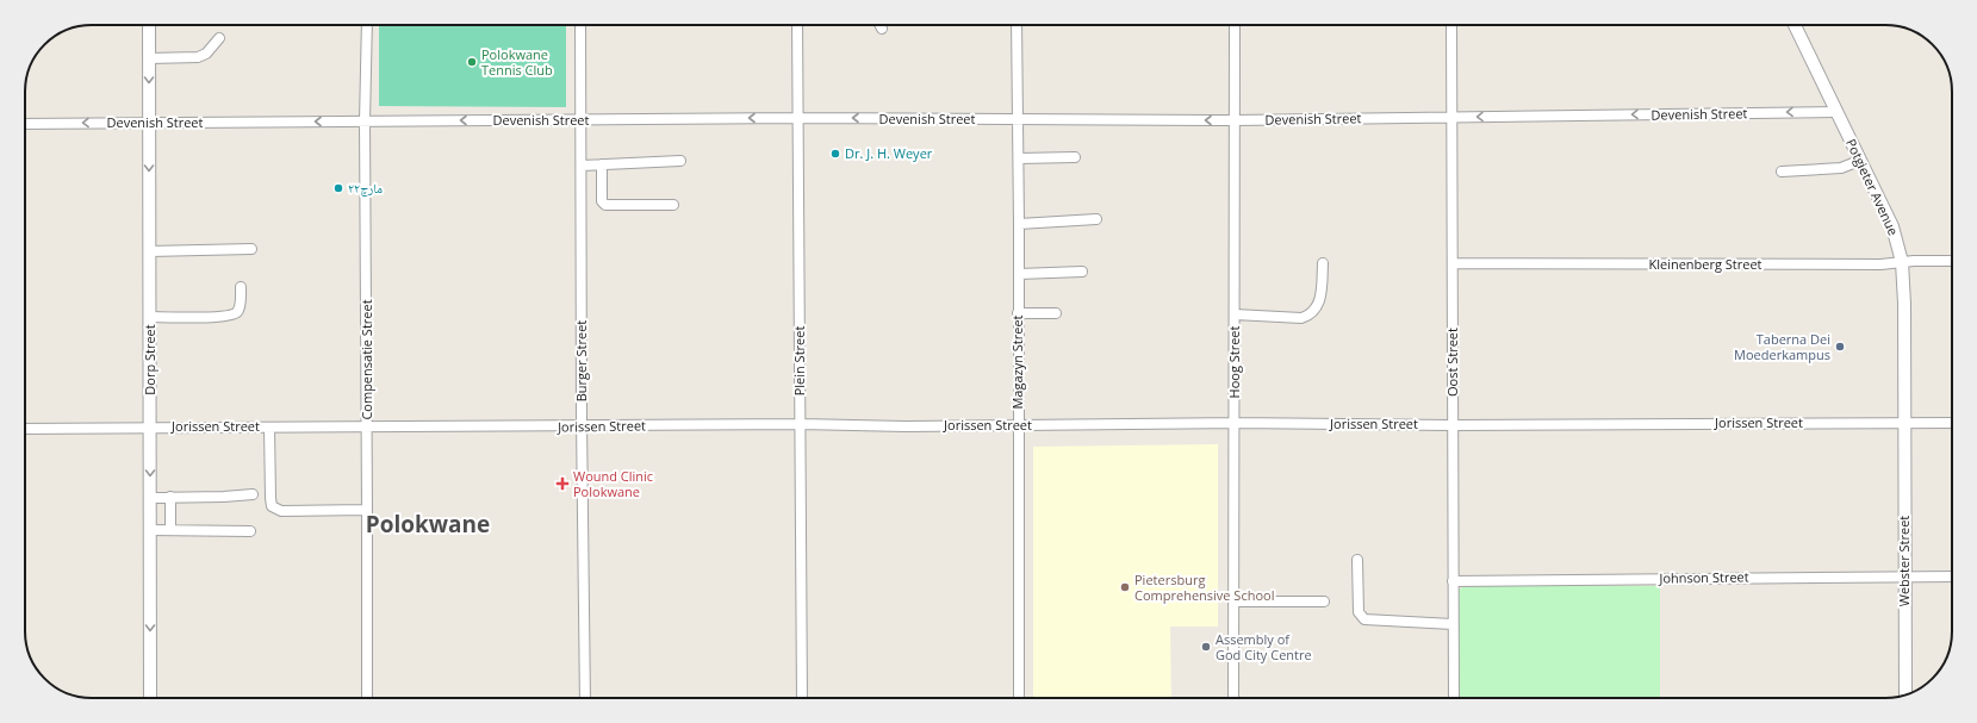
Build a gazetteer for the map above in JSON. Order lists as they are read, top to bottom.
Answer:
{
  "streets": {
    "street": [
      "Devenish Street",
      "Potgieter Avenue",
      "Kleinenberg Street",
      "Dorp Street",
      "Compensatie Street",
      "Burger Street",
      "Plein Street",
      "Magazyn Street",
      "Hoog Street",
      "Oost Street",
      "Jorissen Street",
      "Webster Street",
      "Johnson Street"
    ]
  },
  "crossings": [
    ["Devenish Street", "Potgieter Avenue"],
    ["Devenish Street", "Dorp Street"],
    ["Devenish Street", "Compensatie Street"],
    ["Devenish Street", "Burger Street"],
    ["Devenish Street", "Plein Street"],
    ["Devenish Street", "Magazyn Street"],
    ["Devenish Street", "Hoog Street"],
    ["Devenish Street", "Oost Street"],
    ["Potgieter Avenue", "Kleinenberg Street"],
    ["Potgieter Avenue", "Jorissen Street"],
    ["Potgieter Avenue", "Webster Street"],
    ["Kleinenberg Street", "Oost Street"],
    ["Dorp Street", "Jorissen Street"],
    ["Compensatie Street", "Jorissen Street"],
    ["Burger Street", "Jorissen Street"],
    ["Plein Street", "Jorissen Street"],
    ["Magazyn Street", "Jorissen Street"],
    ["Hoog Street", "Jorissen Street"],
    ["Oost Street", "Jorissen Street"],
    ["Oost Street", "Johnson Street"],
    ["Jorissen Street", "Webster Street"],
    ["Webster Street", "Johnson Street"]
  ],
  "one_way": ["Devenish Street", "Dorp Street"],
  "districts": ["Polokwane"],
  "places": {
    "other": [
      "Polokwane Tennis Club",
      "Dr. J. H. Weyer",
      "۲۲مارچ",
      "Taberna Dei Moederkampus",
      "Pietersburg Comprehensive School",
      "Assembly of God City Centre"
    ],
    "health": ["Wound Clinic Polokwane"]
  }
}
